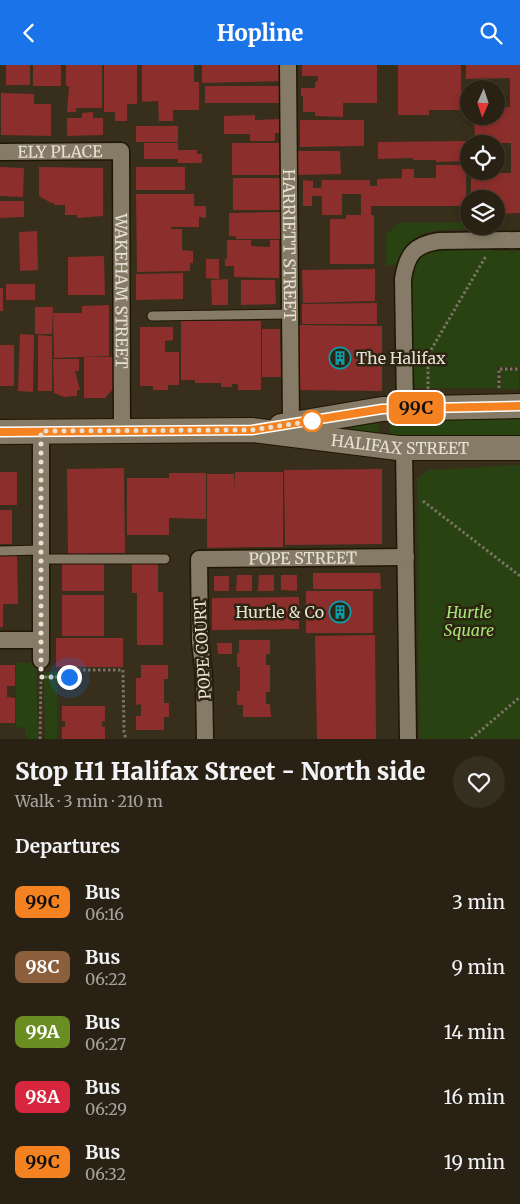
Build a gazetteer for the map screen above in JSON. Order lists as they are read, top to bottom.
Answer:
{
  "streets": {
    "street": [
      "ELY PLACE",
      "HARRIETT STREET",
      "WAKEHAM STREET",
      "HALIFAX STREET",
      "POPE STREET",
      "POPE COURT"
    ]
  },
  "crossings": [
    ["ELY PLACE", "WAKEHAM STREET"],
    ["HARRIETT STREET", "HALIFAX STREET"],
    ["WAKEHAM STREET", "HALIFAX STREET"],
    ["POPE STREET", "POPE COURT"]
  ],
  "parks": ["Hurtle Square"],
  "places": {
    "building": ["The Halifax", "Hurtle & Co"]
  },
  "lines": ["bus line 99C"],
  "north": "bottom",
  "page": {
    "header": "Hopline",
    "on_map": "99C",
    "heading": [
      ["Stop H1 Halifax Street - North side", "Walk · 3 min · 210 m"],
      "Departures"
    ],
    "list": [
      {
        "mark": "99C",
        "name": "Bus",
        "note": "06:16",
        "value": "3 min"
      },
      {
        "mark": "98C",
        "name": "Bus",
        "note": "06:22",
        "value": "9 min"
      },
      {
        "mark": "99A",
        "name": "Bus",
        "note": "06:27",
        "value": "14 min"
      },
      {
        "mark": "98A",
        "name": "Bus",
        "note": "06:29",
        "value": "16 min"
      },
      {
        "mark": "99C",
        "name": "Bus",
        "note": "06:32",
        "value": "19 min"
      }
    ]
  }
}
